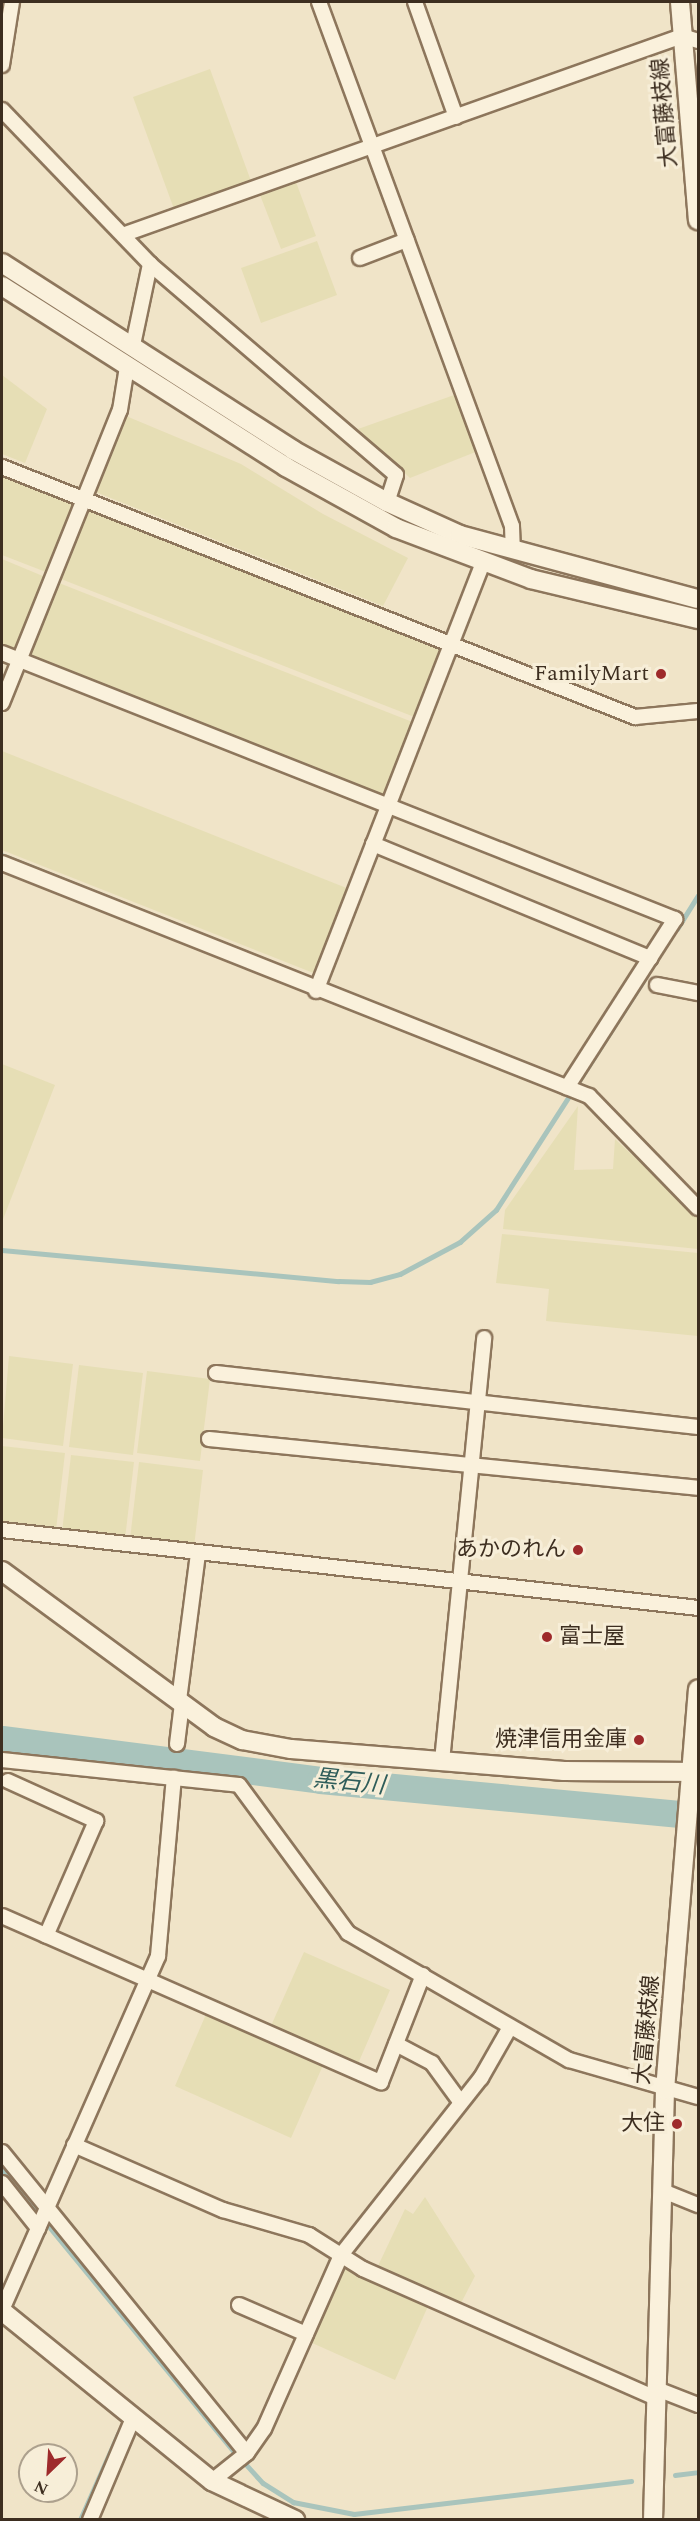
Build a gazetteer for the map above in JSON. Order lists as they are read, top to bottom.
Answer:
{
  "streets": {
    "street": ["大富藤枝線"]
  },
  "water": ["黒石川"],
  "places": [
    "FamilyMart",
    "あかのれん",
    "富士屋",
    "焼津信用金庫",
    "大住"
  ],
  "north": "bottom left"
}
